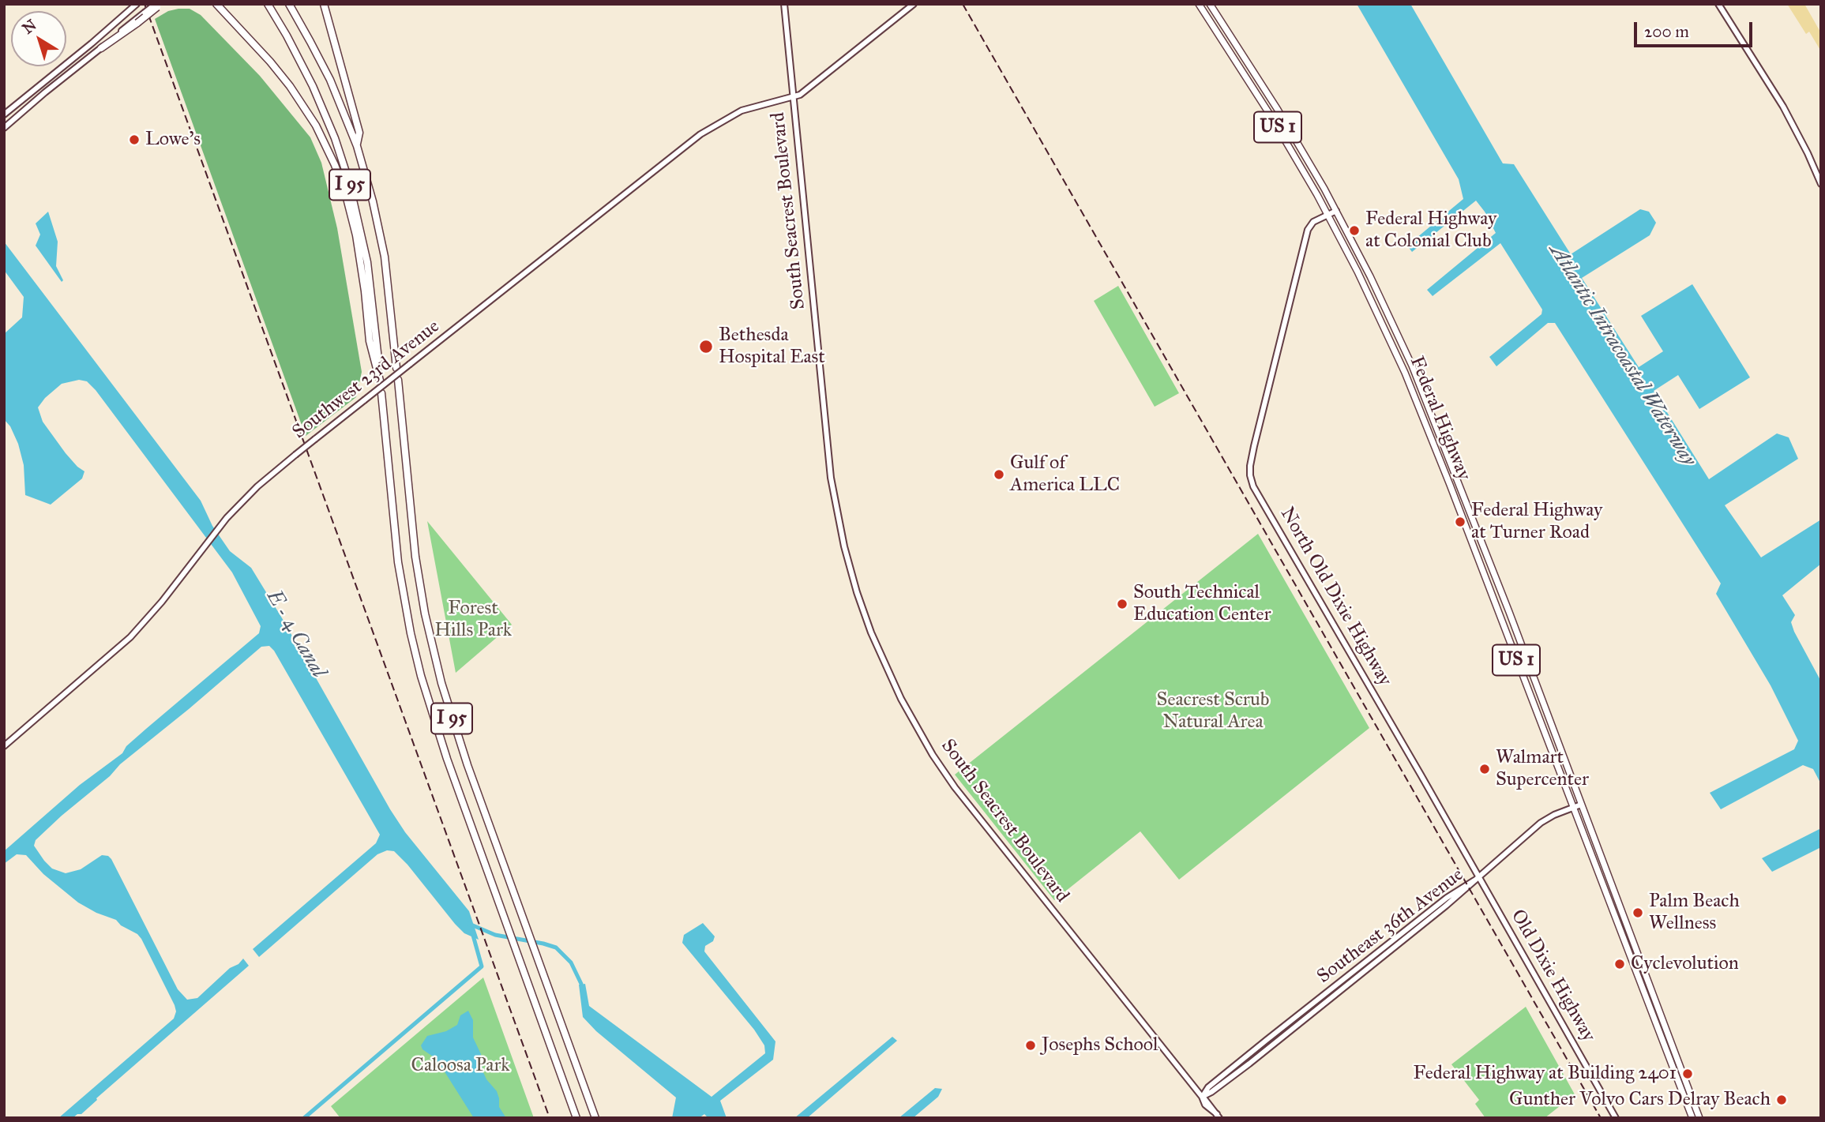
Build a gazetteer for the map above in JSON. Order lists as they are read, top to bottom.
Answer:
{
  "streets": {
    "highway": ["I 95"],
    "main road": ["US 1", "Federal Highway"],
    "street": [
      "South Seacrest Boulevard",
      "Southwest 23rd Avenue",
      "North Old Dixie Highway",
      "Southeast 36th Avenue",
      "Old Dixie Highway"
    ]
  },
  "crossings": [
    ["South Seacrest Boulevard", "Southwest 23rd Avenue"],
    ["South Seacrest Boulevard", "Southeast 36th Avenue"],
    ["Federal Highway", "North Old Dixie Highway"],
    ["Federal Highway", "Southeast 36th Avenue"],
    ["North Old Dixie Highway", "Southeast 36th Avenue"],
    ["North Old Dixie Highway", "Old Dixie Highway"],
    ["Southeast 36th Avenue", "Old Dixie Highway"]
  ],
  "water": ["Atlantic Intracoastal Waterway", "E - 4 Canal"],
  "parks": ["Forest Hills Park", "Seacrest Scrub Natural Area", "Caloosa Park"],
  "places": [
    "Lowe's",
    "Federal Highway at Colonial Club",
    "Bethesda Hospital East",
    "Gulf of America LLC",
    "Federal Highway at Turner Road",
    "South Technical Education Center",
    "Walmart Supercenter",
    "Palm Beach Wellness",
    "Cyclevolution",
    "Josephs School",
    "Federal Highway at Building 2401",
    "Gunther Volvo Cars Delray Beach"
  ],
  "scale_bar": "200 m",
  "north": "top left"
}
